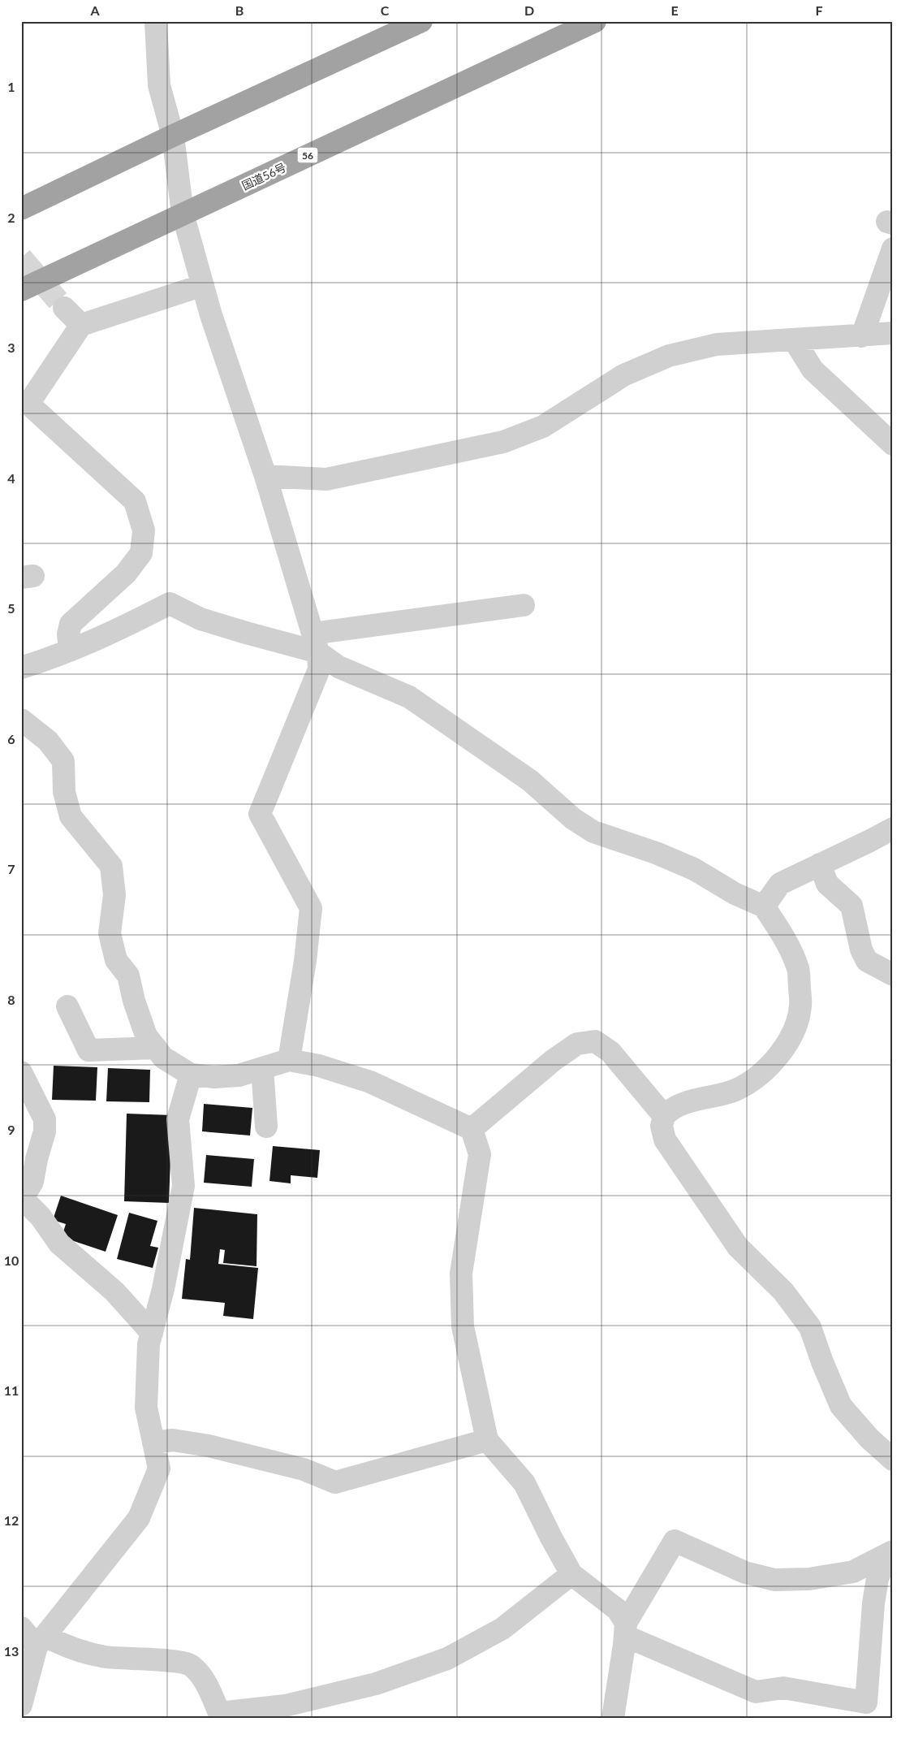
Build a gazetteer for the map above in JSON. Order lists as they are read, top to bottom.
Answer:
{
  "streets": {
    "highway": ["56", "国道56号"]
  },
  "grid": {
    "columns": [
      "A",
      "B",
      "C",
      "D",
      "E",
      "F"
    ],
    "rows": [
      "1",
      "2",
      "3",
      "4",
      "5",
      "6",
      "7",
      "8",
      "9",
      "10",
      "11",
      "12",
      "13"
    ]
  }
}
